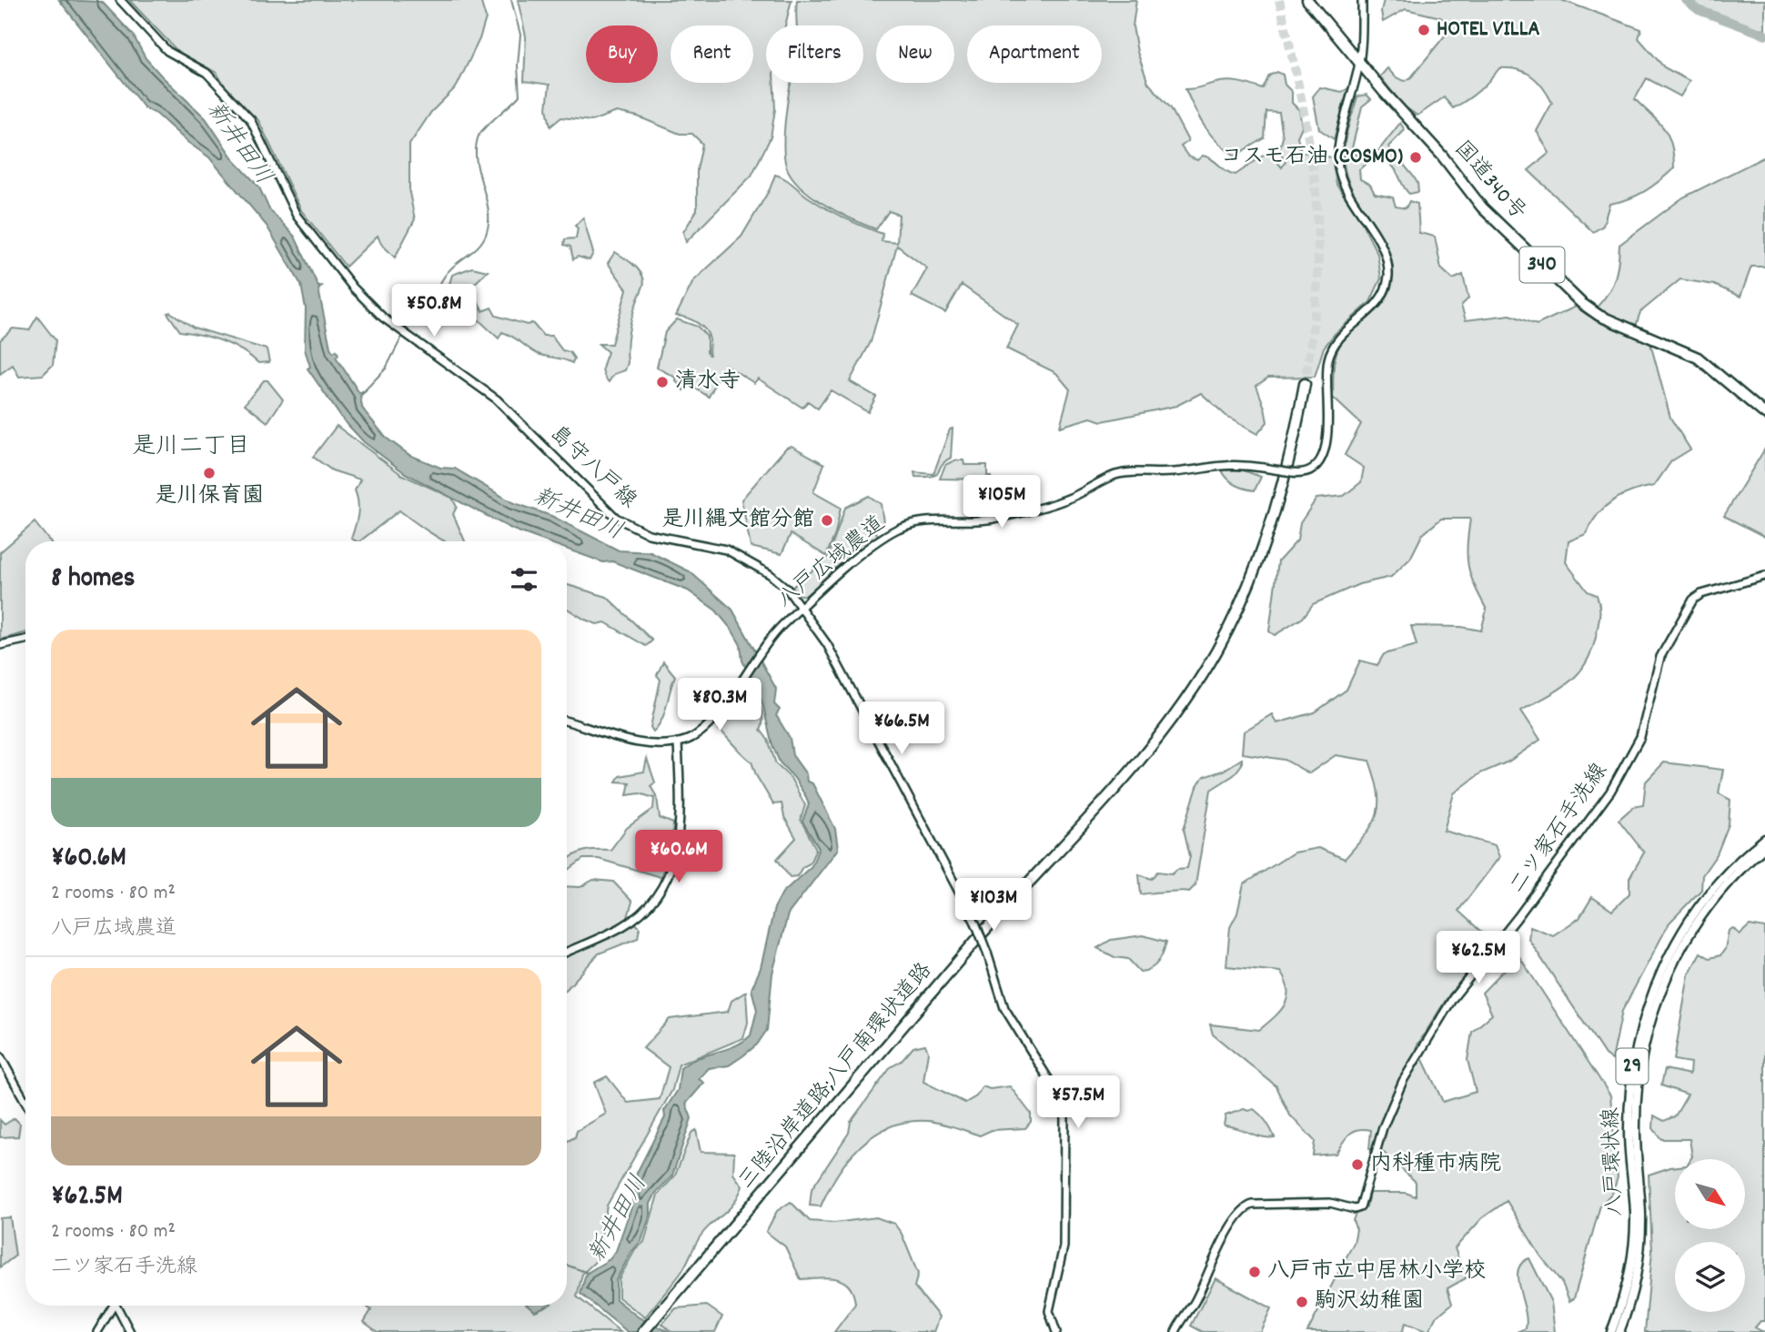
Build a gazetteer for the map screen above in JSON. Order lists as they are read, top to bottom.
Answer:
{
  "streets": {
    "highway": ["国道340号", "340", "三陸沿岸道路;八戸南環状道路"],
    "main road": ["29", "八戸環状線"],
    "street": ["島守八戸線", "八戸広域農道", "二ツ家石手洗線"]
  },
  "crossings": [
    ["国道340号", "八戸広域農道"],
    ["島守八戸線", "八戸広域農道"]
  ],
  "districts": ["是川二丁目"],
  "water": ["新井田川"],
  "places": [
    "HOTEL VILLA",
    "コスモ石油 (COSMO)",
    "清水寺",
    "是川保育園",
    "是川縄文館分館",
    "内科種市病院",
    "八戸市立中居林小学校",
    "駒沢幼稚園"
  ],
  "north": "bottom right",
  "page": {
    "chip": [
      "Buy",
      "Rent",
      "Filters",
      "New",
      "Apartment"
    ],
    "price": [
      "¥50.8M",
      "¥105M",
      "¥80.3M",
      "¥66.5M",
      "¥60.6M",
      "¥103M",
      "¥62.5M",
      "¥57.5M"
    ],
    "heading": "8 homes",
    "list": [
      {
        "name": "¥60.6M",
        "note": "2 rooms · 80 m² · 八戸広域農道"
      },
      {
        "name": "¥62.5M",
        "note": "2 rooms · 80 m² · 二ツ家石手洗線"
      }
    ]
  }
}
